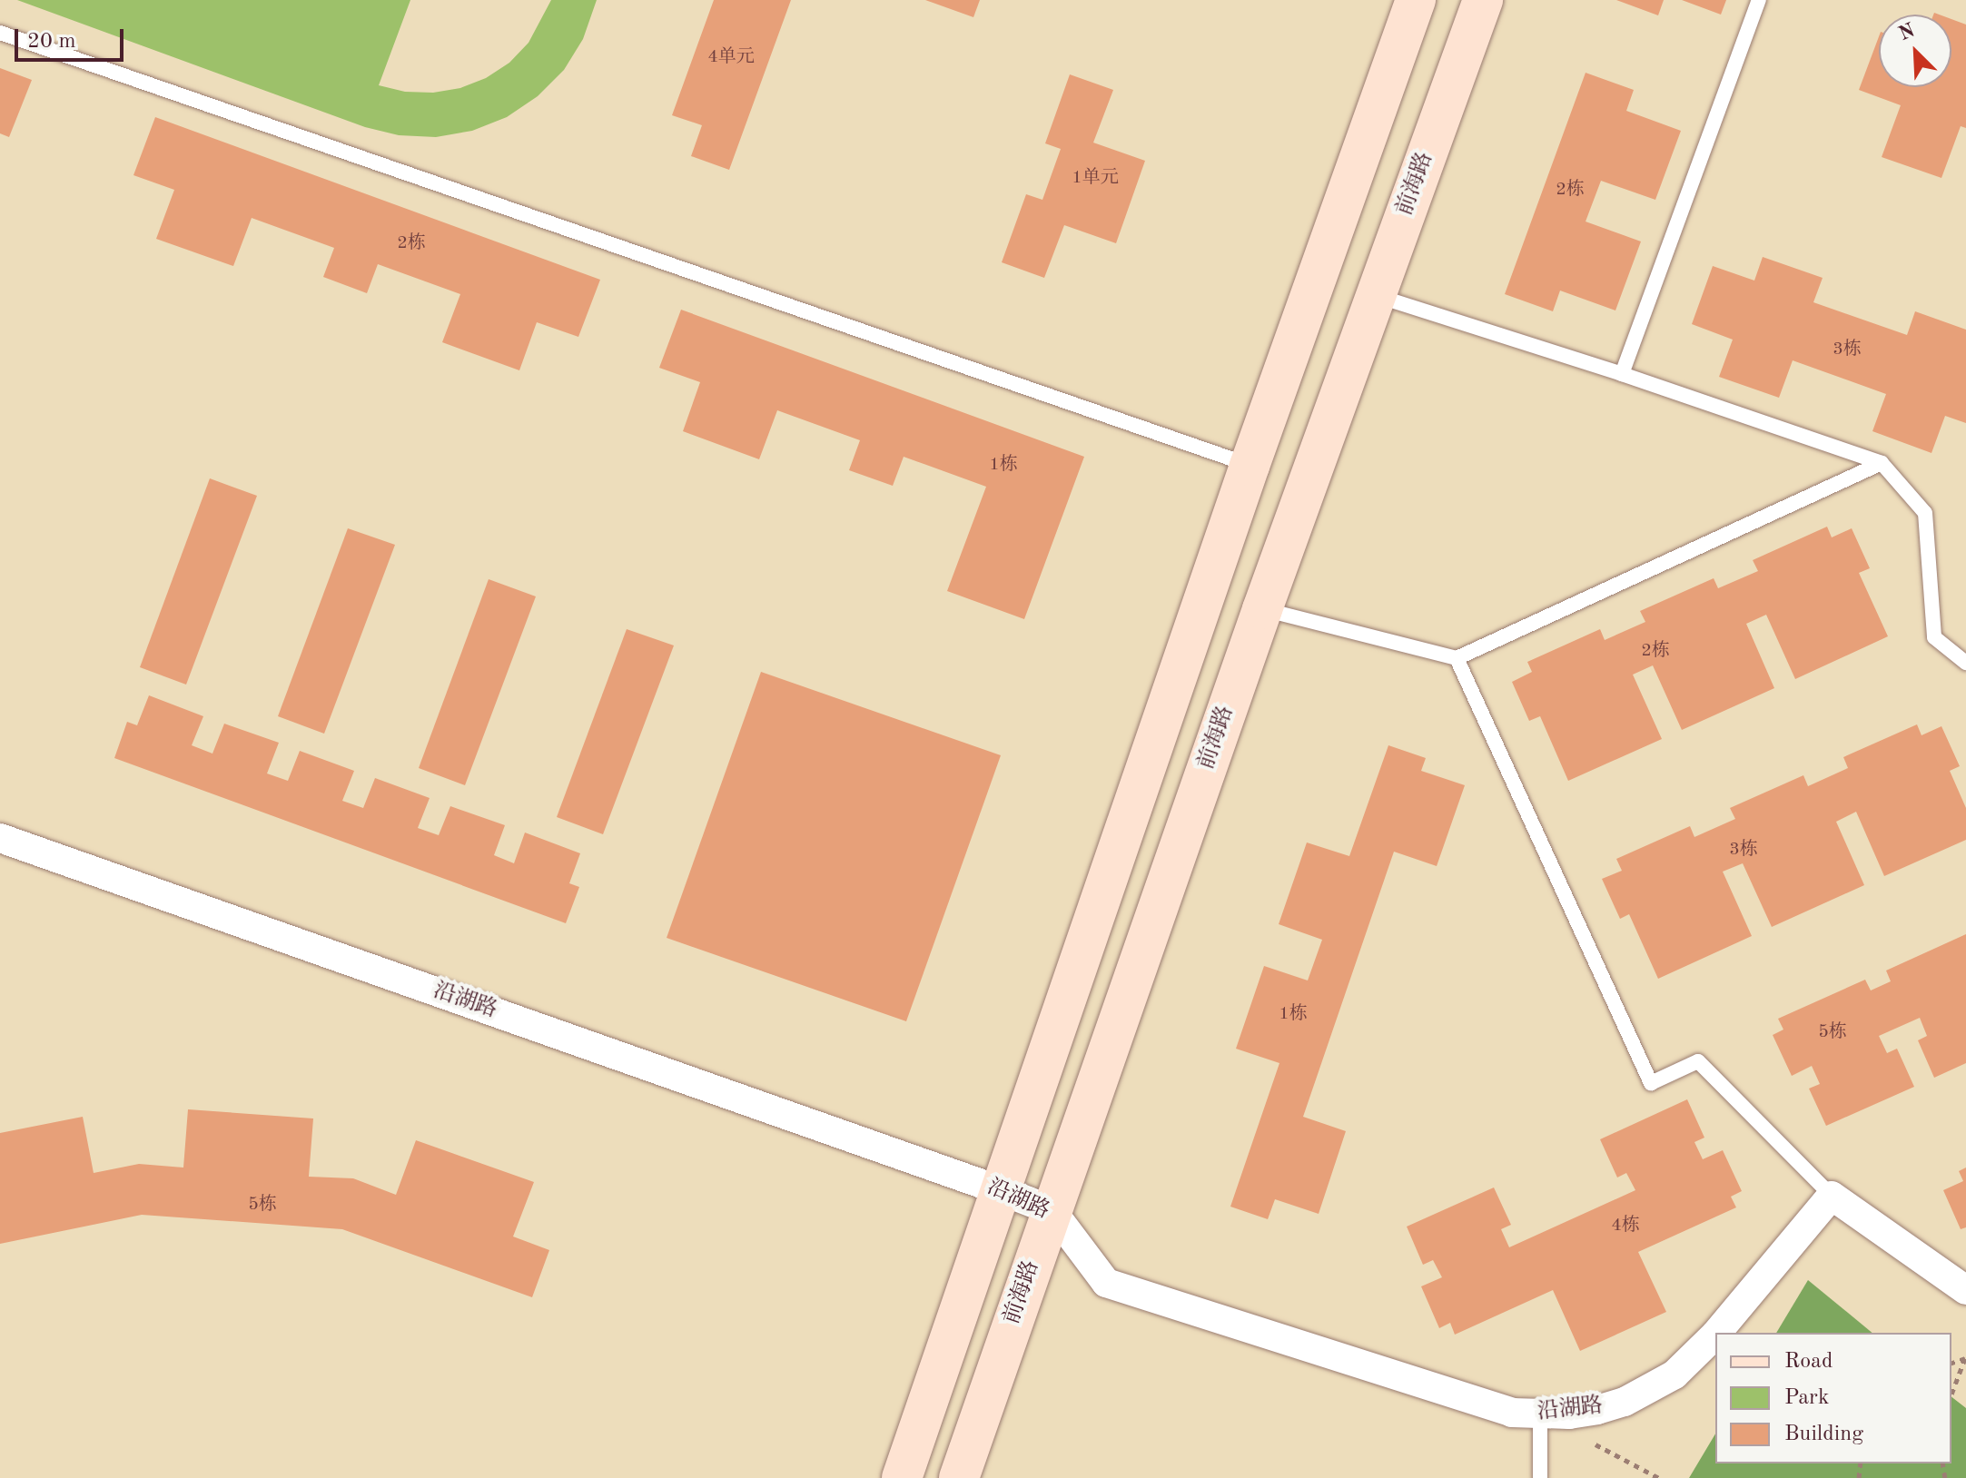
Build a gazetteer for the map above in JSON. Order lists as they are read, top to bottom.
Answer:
{
  "streets": {
    "street": ["前海路", "沿湖路"]
  },
  "crossings": [
    ["前海路", "沿湖路"]
  ],
  "house_numbers": [
    "4单元",
    "1单元",
    "2栋",
    "2栋",
    "3栋",
    "1栋",
    "2栋",
    "3栋",
    "1栋",
    "5栋",
    "5栋",
    "4栋"
  ],
  "legend": ["Road", "Park", "Building"],
  "scale_bar": "20 m",
  "north": "top left"
}
